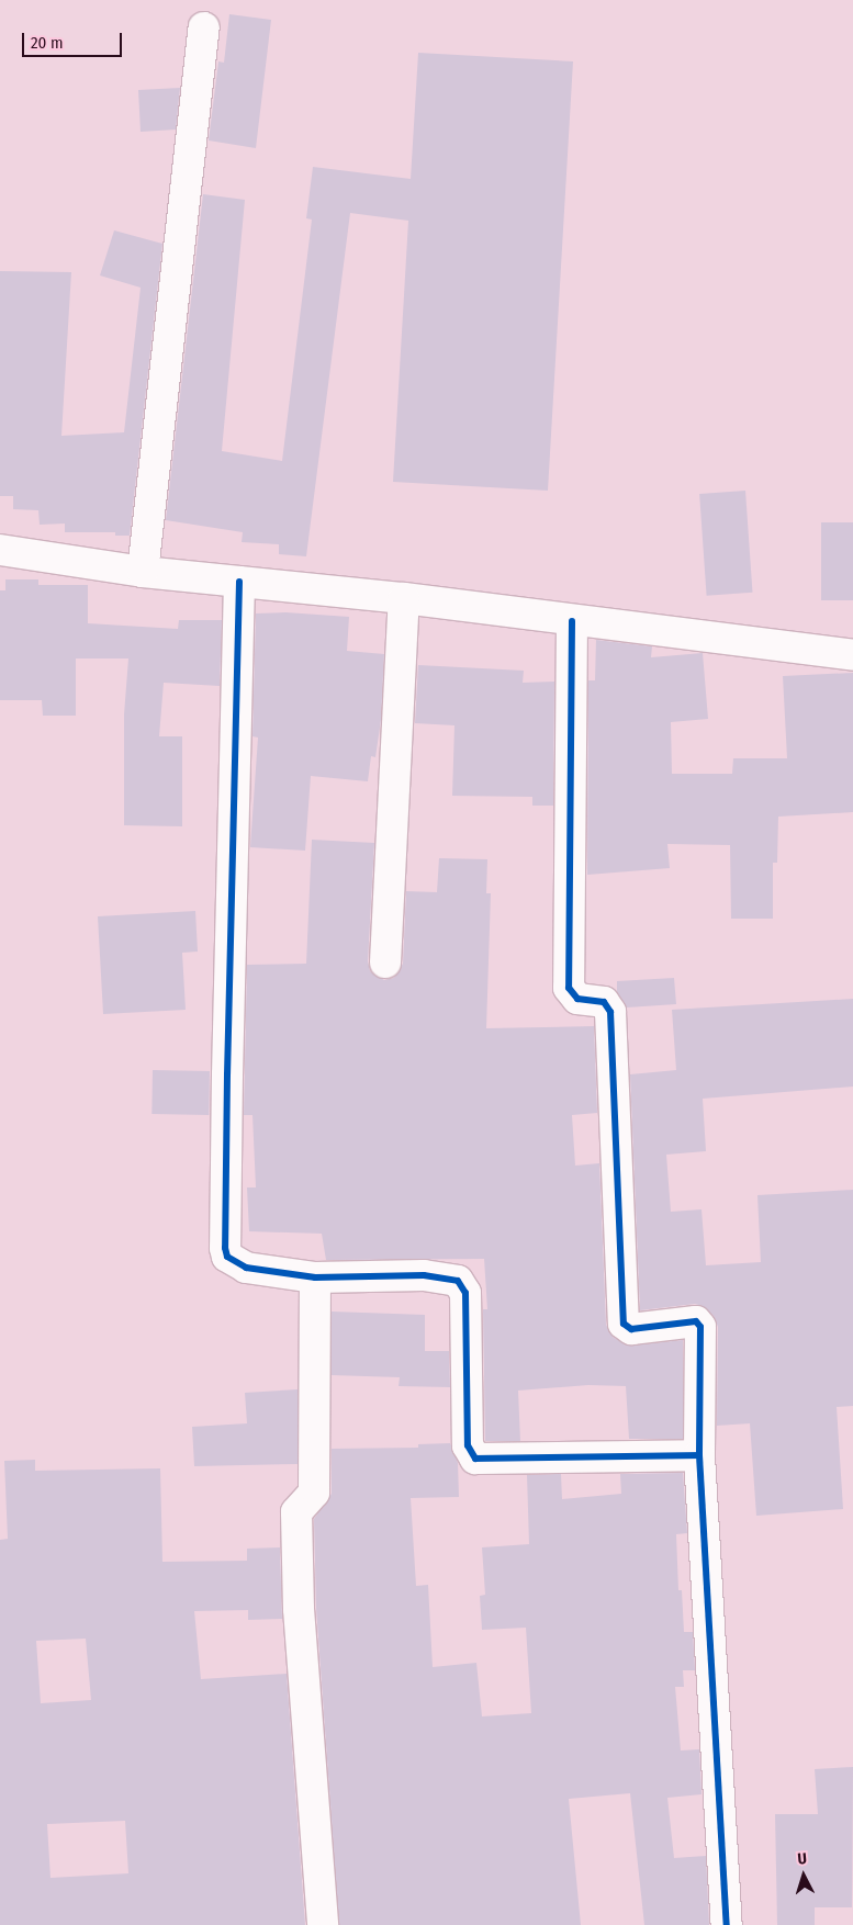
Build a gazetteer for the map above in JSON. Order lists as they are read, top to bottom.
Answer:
{
  "scale_bar": "20 m",
  "north": "top"
}
